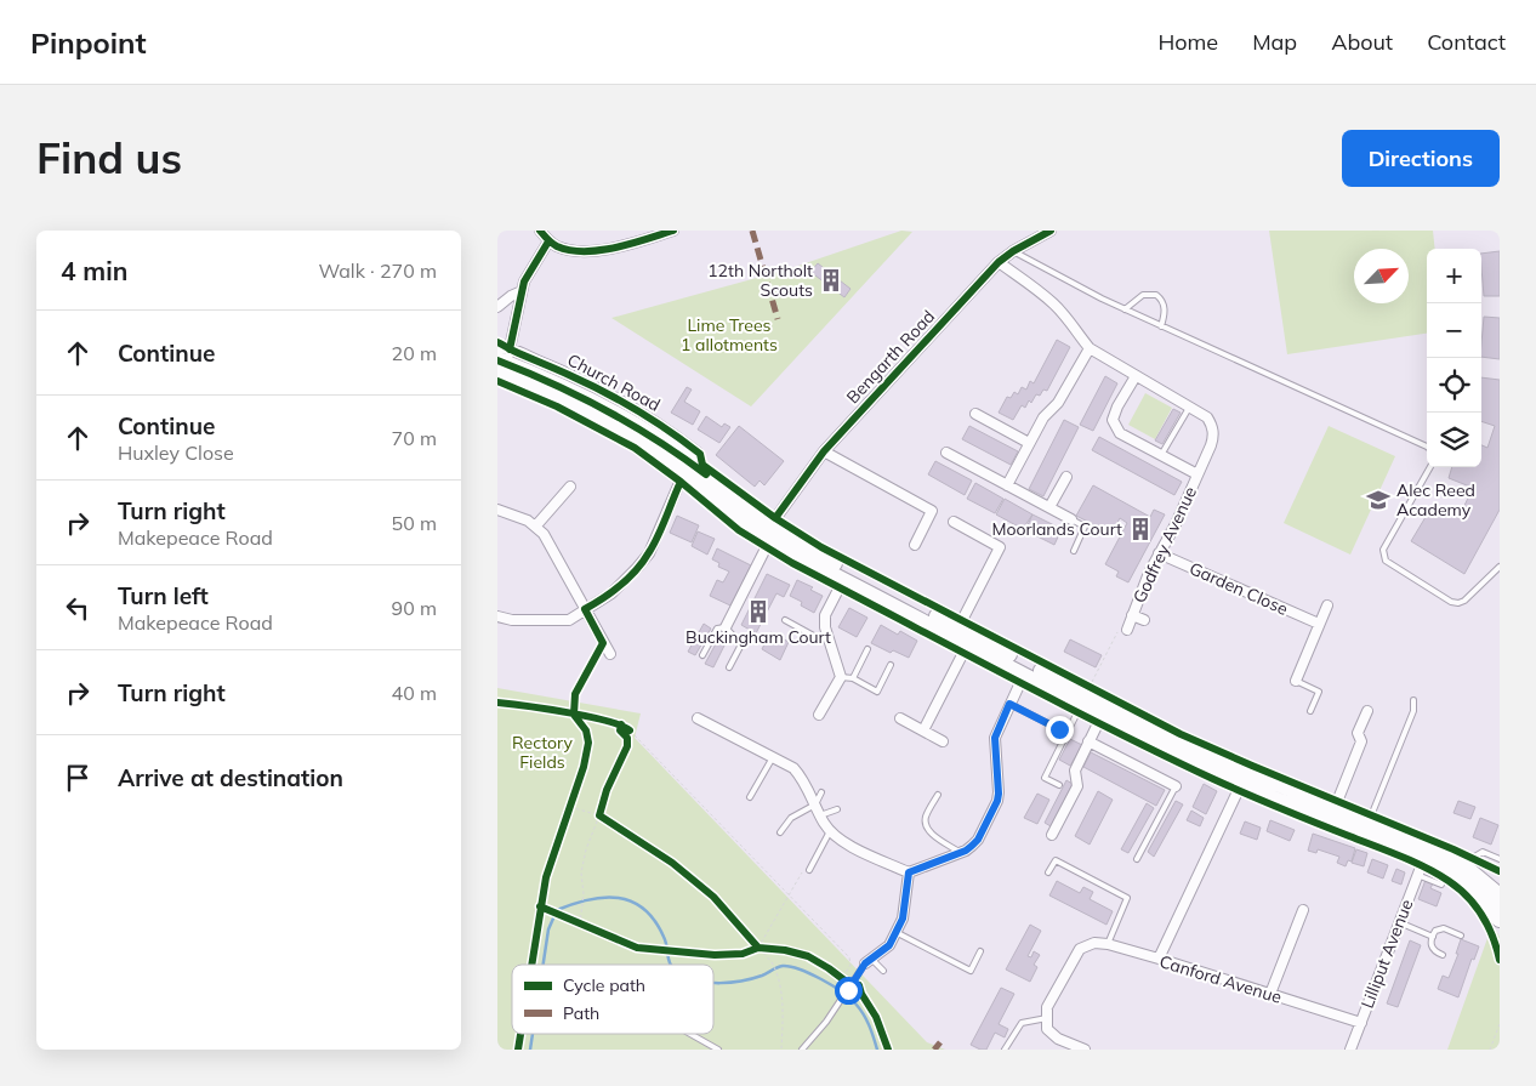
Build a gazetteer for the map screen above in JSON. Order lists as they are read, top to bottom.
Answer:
{
  "streets": {
    "highway": ["Church Road"],
    "street": [
      "Bengarth Road",
      "Godfrey Avenue",
      "Garden Close",
      "Lilliput Avenue",
      "Canford Avenue"
    ]
  },
  "crossings": [
    ["Bengarth Road", "Church Road"],
    ["Bengarth Road", "Godfrey Avenue"],
    ["Church Road", "Lilliput Avenue"],
    ["Godfrey Avenue", "Garden Close"],
    ["Lilliput Avenue", "Canford Avenue"]
  ],
  "parks": ["Lime Trees 1 allotments", "Rectory Fields"],
  "places": {
    "building": ["12th Northolt Scouts", "Moorlands Court", "Buckingham Court"],
    "school or university": ["Alec Reed Academy"]
  },
  "legend": ["Cycle path", "Path"],
  "north": "top right",
  "page": {
    "header": "Pinpoint",
    "nav": [
      "Home",
      "Map",
      "About",
      "Contact"
    ],
    "buttons": "Directions",
    "title": "Find us",
    "heading": ["4 min", "Walk · 270 m"],
    "map_buttons": ["+", "−"],
    "list": [
      ["Continue", "20 m"],
      ["Continue", "Huxley Close", "70 m"],
      ["Turn right", "Makepeace Road", "50 m"],
      ["Turn left", "Makepeace Road", "90 m"],
      ["Turn right", "40 m"],
      "Arrive at destination"
    ]
  }
}
